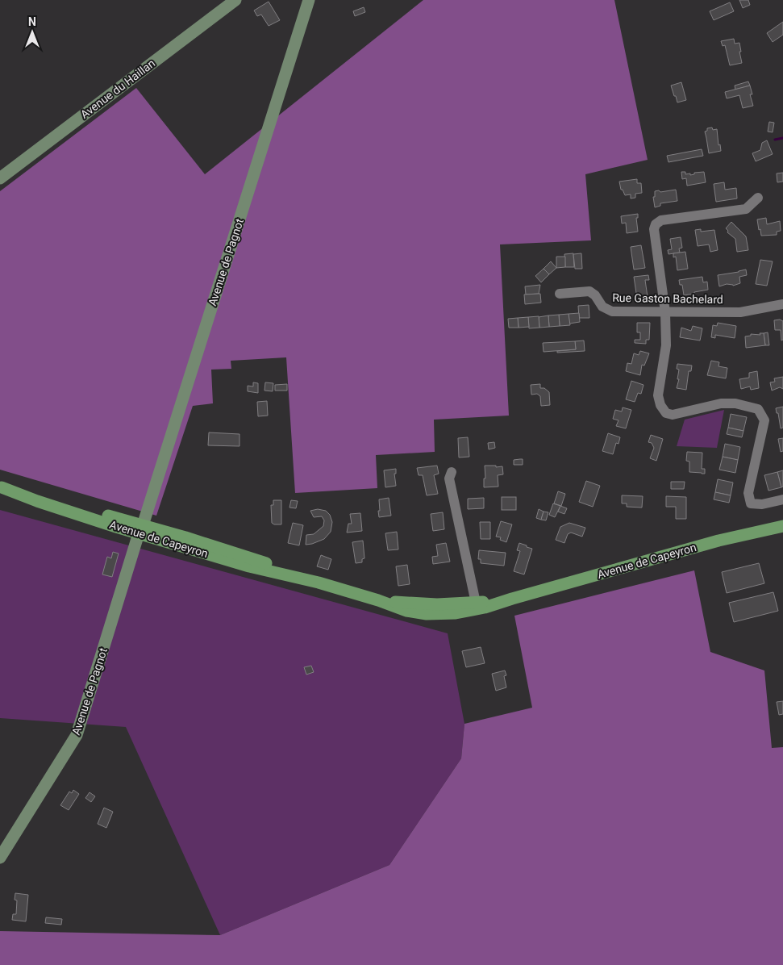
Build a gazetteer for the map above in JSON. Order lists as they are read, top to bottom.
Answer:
{
  "streets": {
    "main road": ["Avenue de Capeyron"],
    "street": ["Avenue du Haillan", "Avenue de Pagnot", "Rue Gaston Bachelard"]
  },
  "crossings": [
    ["Avenue de Pagnot", "Avenue de Capeyron"]
  ],
  "north": "top"
}
